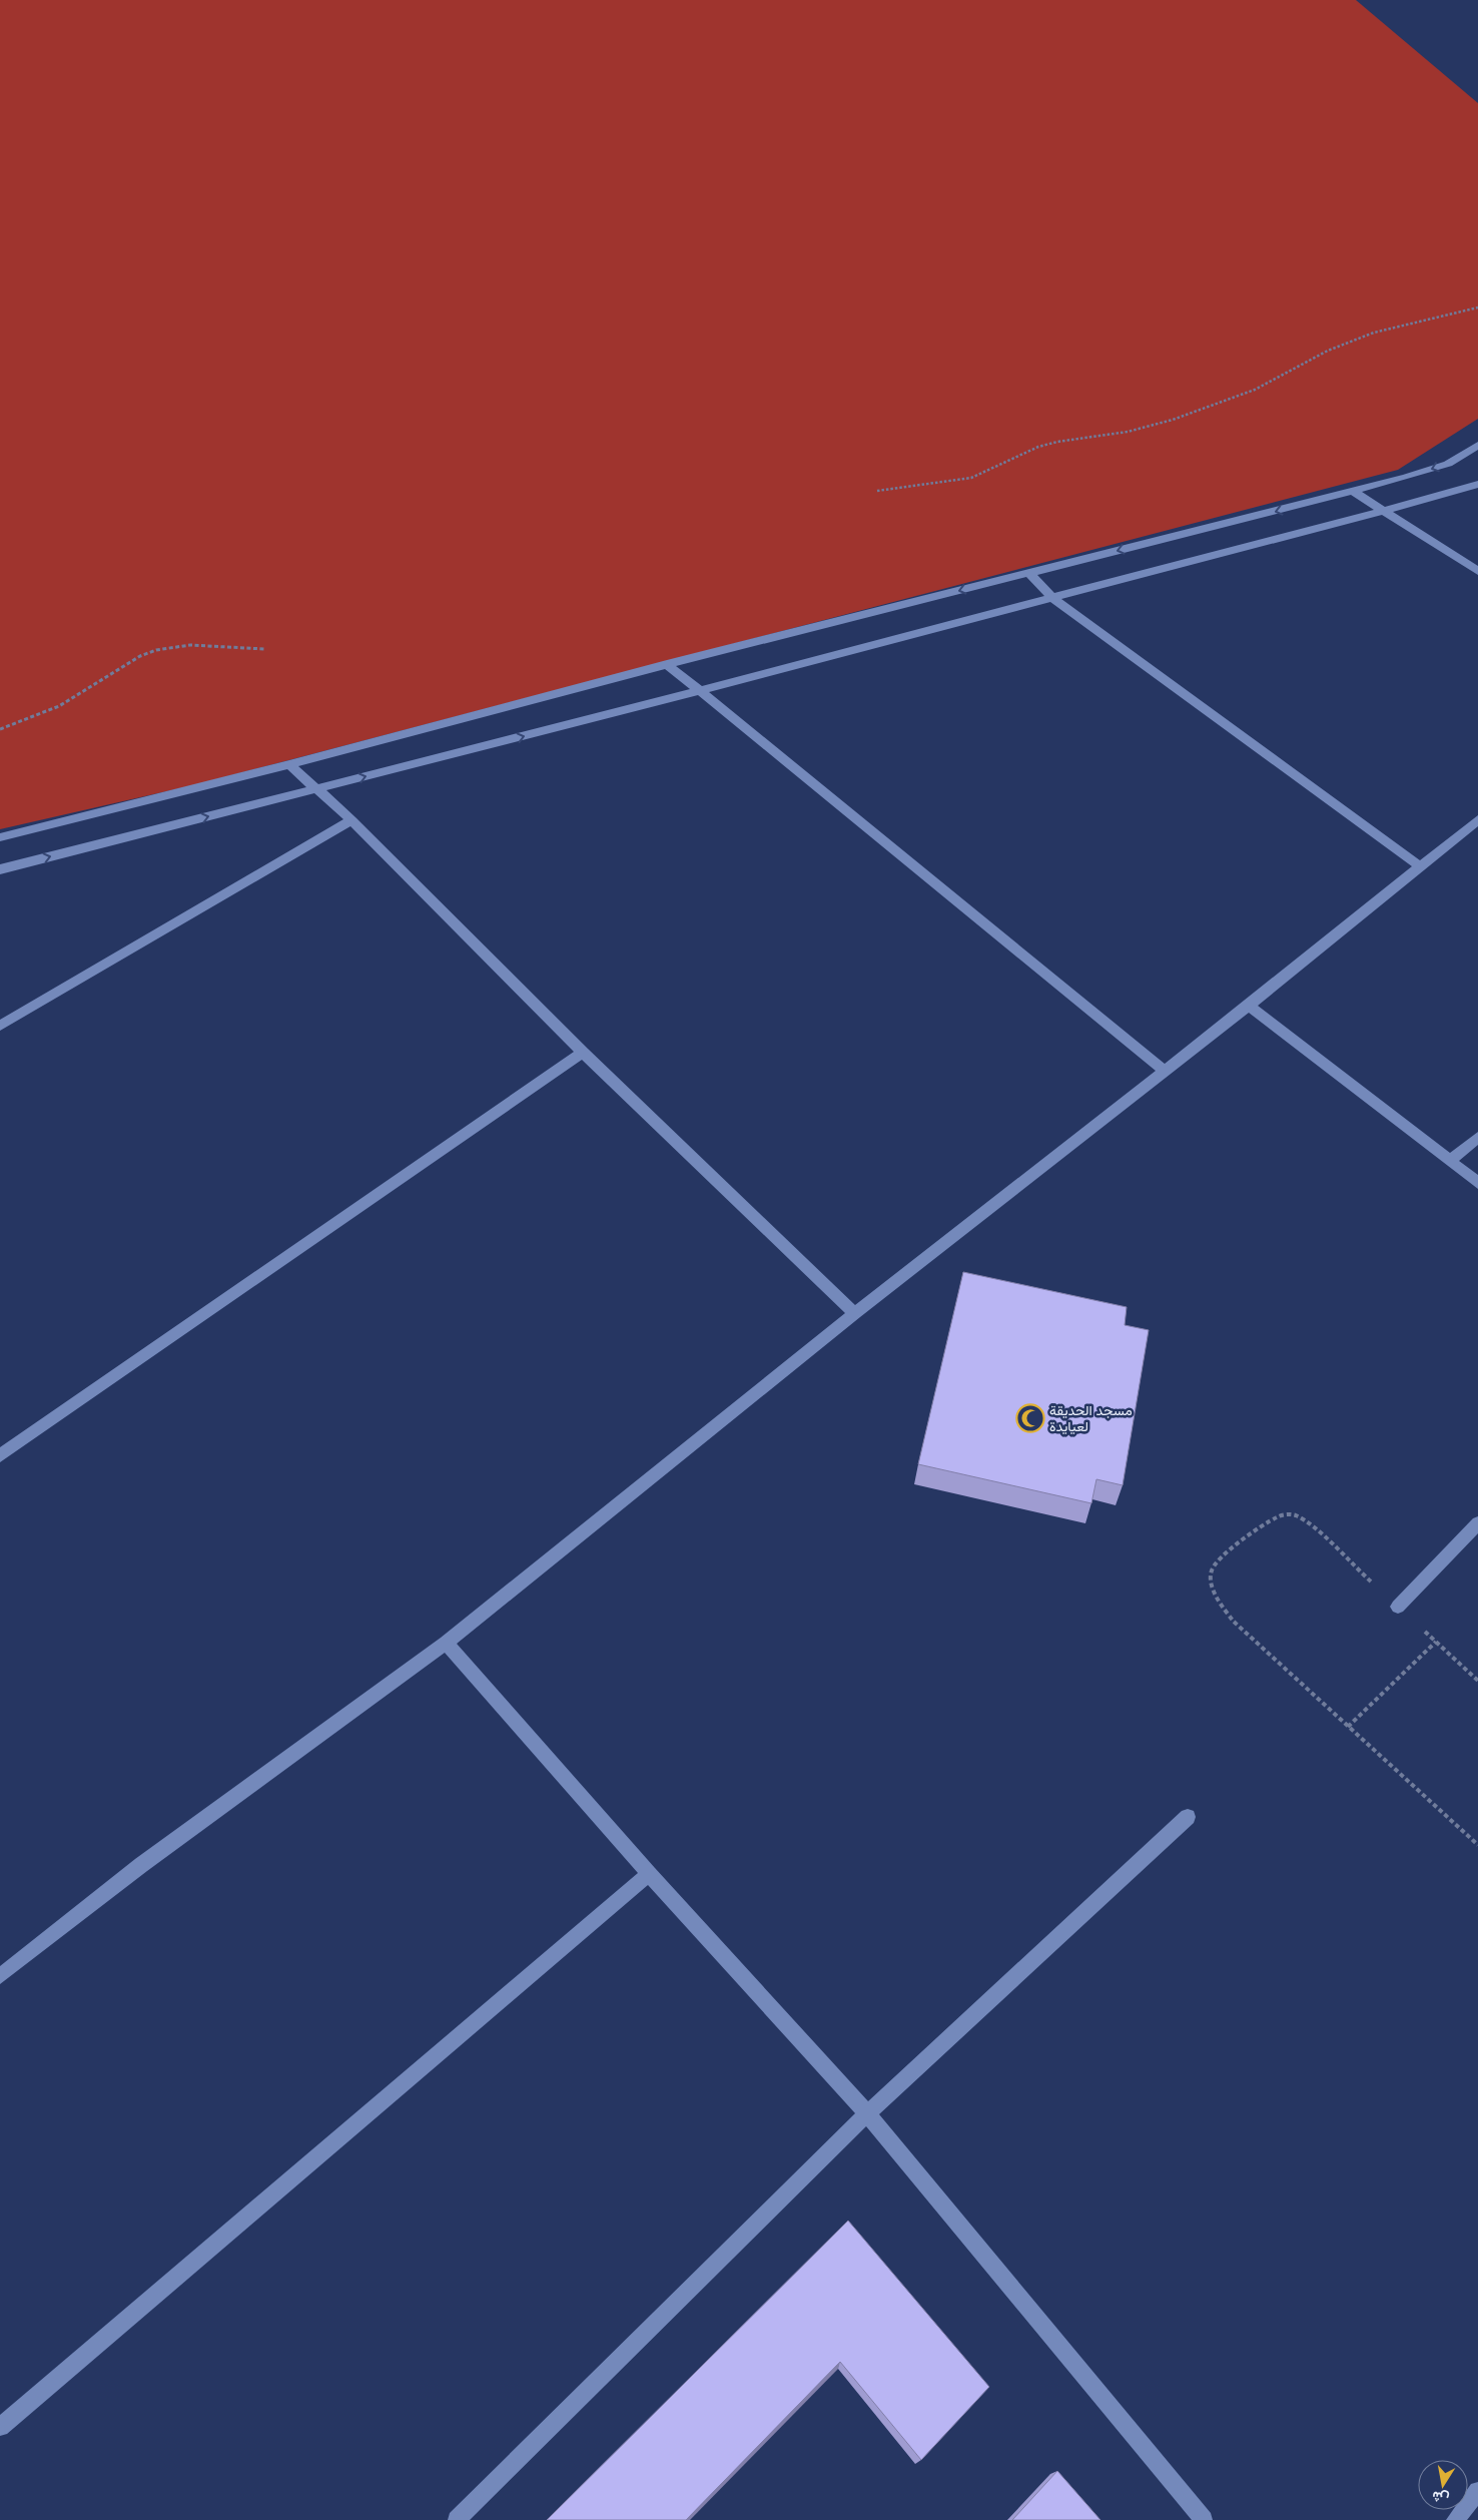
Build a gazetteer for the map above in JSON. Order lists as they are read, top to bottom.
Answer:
{
  "places": {
    "mosque": ["مسجد الحديقة لعيايدة"]
  },
  "north": "bottom"
}
